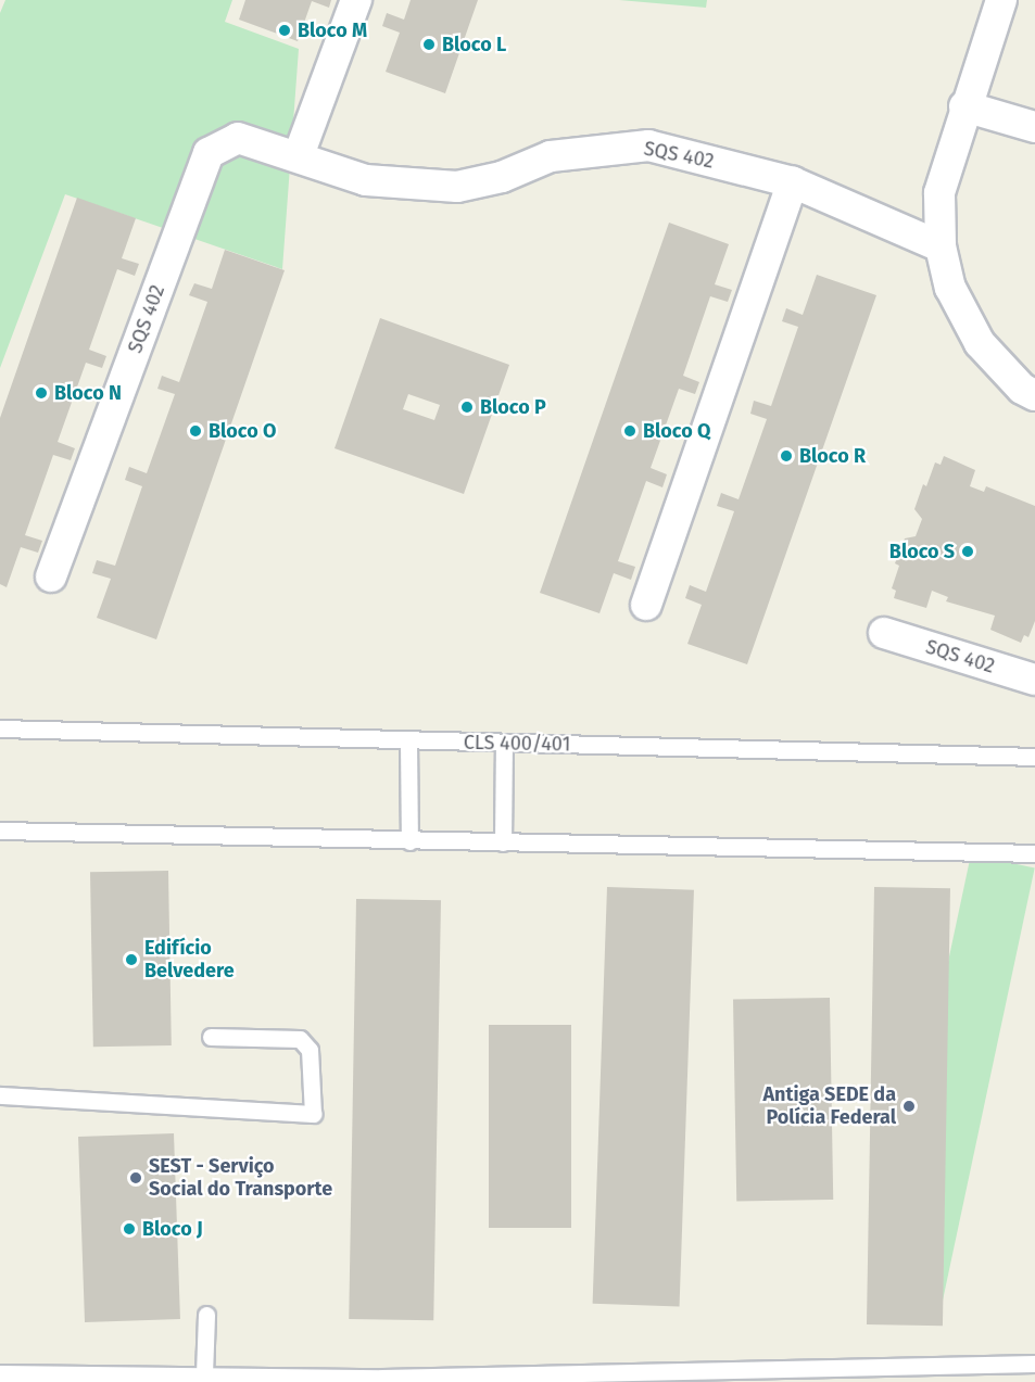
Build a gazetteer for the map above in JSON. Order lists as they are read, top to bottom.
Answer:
{
  "streets": {
    "street": ["SQS 402"],
    "lane": ["CLS 400/401"]
  },
  "places": [
    "Bloco M",
    "Bloco L",
    "Bloco N",
    "Bloco P",
    "Bloco O",
    "Bloco Q",
    "Bloco R",
    "Bloco S",
    "Edifício Belvedere",
    "Antiga SEDE da Polícia Federal",
    "SEST - Serviço Social do Transporte",
    "Bloco J"
  ]
}
